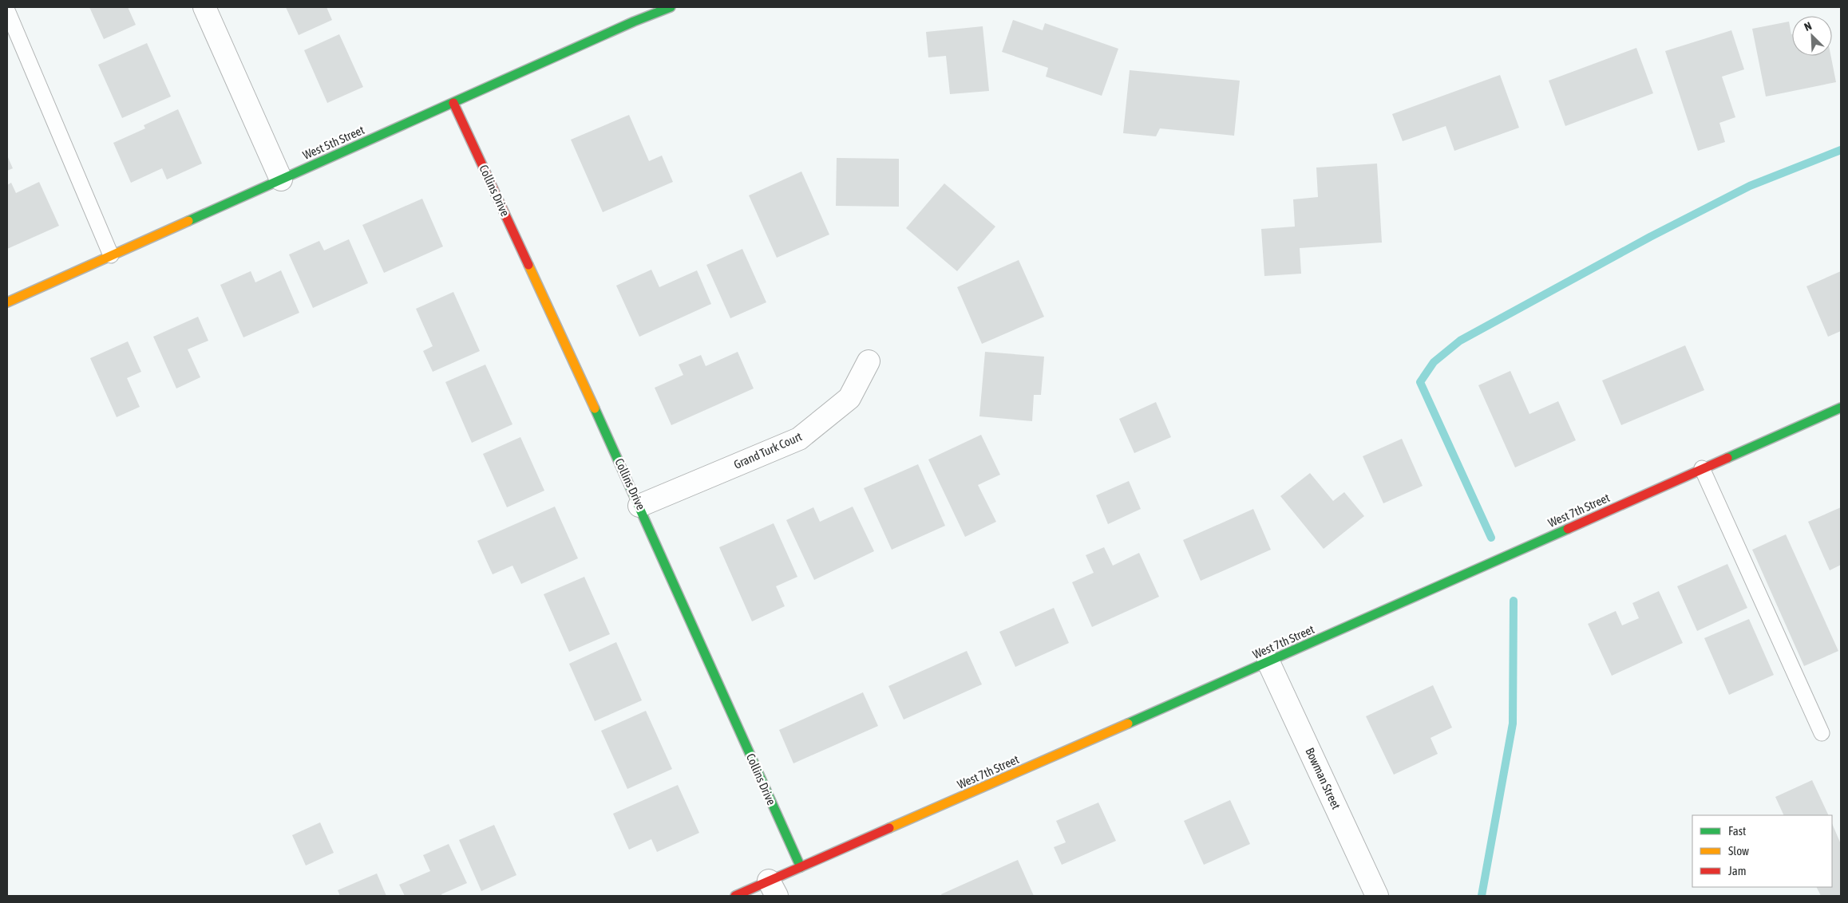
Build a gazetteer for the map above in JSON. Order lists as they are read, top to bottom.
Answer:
{
  "streets": {
    "street": [
      "West 5th Street",
      "Collins Drive",
      "Grand Turk Court",
      "West 7th Street",
      "Bowman Street"
    ]
  },
  "crossings": [
    ["West 5th Street", "Collins Drive"],
    ["Collins Drive", "Grand Turk Court"],
    ["Collins Drive", "West 7th Street"],
    ["West 7th Street", "Bowman Street"]
  ],
  "legend": ["Fast", "Slow", "Jam"],
  "north": "top left"
}
